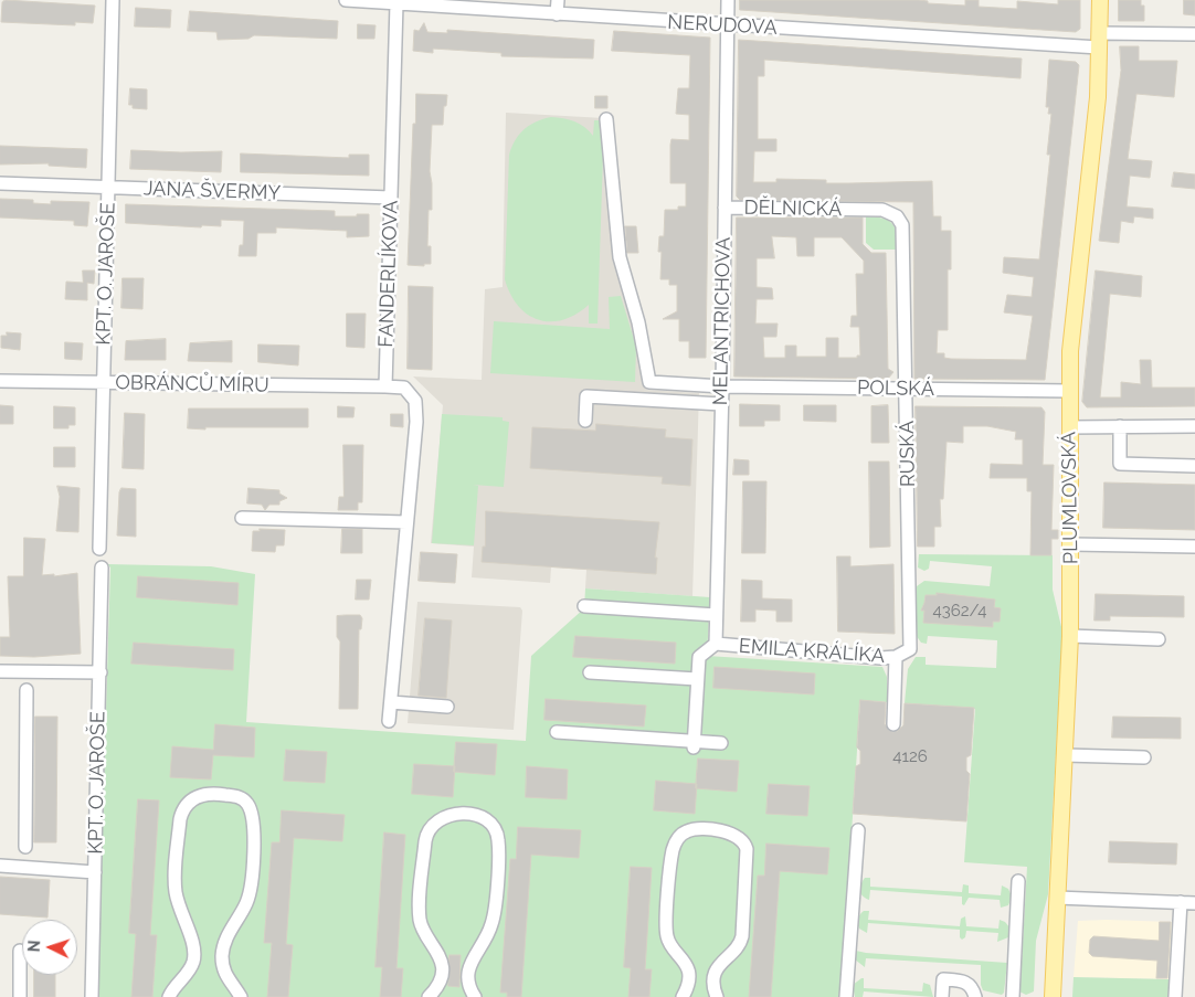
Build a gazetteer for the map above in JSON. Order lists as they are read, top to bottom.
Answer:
{
  "streets": {
    "main road": ["PLUMLOVSKÁ"],
    "street": [
      "NERUDOVA",
      "JANA ŠVERMY",
      "DĚLNICKÁ",
      "KPT. O. JAROŠE",
      "FANDERLÍKOVA",
      "MELANTRICHOVA",
      "OBRÁNCŮ MÍRU",
      "POLSKÁ",
      "RUSKÁ",
      "EMILA KRÁLÍKA"
    ]
  },
  "crossings": [
    ["NERUDOVA", "FANDERLÍKOVA"],
    ["NERUDOVA", "MELANTRICHOVA"],
    ["NERUDOVA", "PLUMLOVSKÁ"],
    ["JANA ŠVERMY", "KPT. O. JAROŠE"],
    ["JANA ŠVERMY", "FANDERLÍKOVA"],
    ["DĚLNICKÁ", "MELANTRICHOVA"],
    ["DĚLNICKÁ", "RUSKÁ"],
    ["KPT. O. JAROŠE", "OBRÁNCŮ MÍRU"],
    ["FANDERLÍKOVA", "OBRÁNCŮ MÍRU"],
    ["MELANTRICHOVA", "POLSKÁ"],
    ["MELANTRICHOVA", "EMILA KRÁLÍKA"],
    ["POLSKÁ", "RUSKÁ"],
    ["POLSKÁ", "PLUMLOVSKÁ"],
    ["RUSKÁ", "EMILA KRÁLÍKA"]
  ],
  "house_numbers": ["4362/4", "4126"],
  "north": "left"
}
